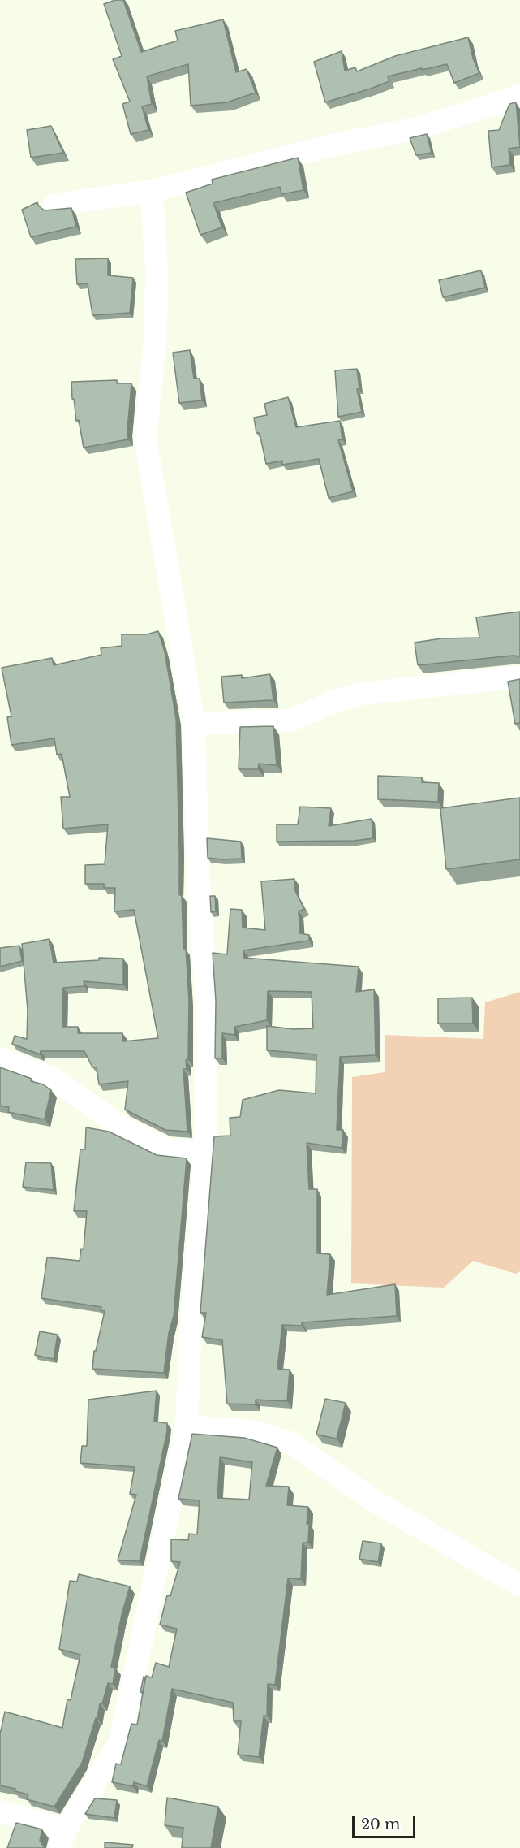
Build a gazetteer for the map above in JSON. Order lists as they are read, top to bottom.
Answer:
{
  "scale_bar": "20 m"
}
